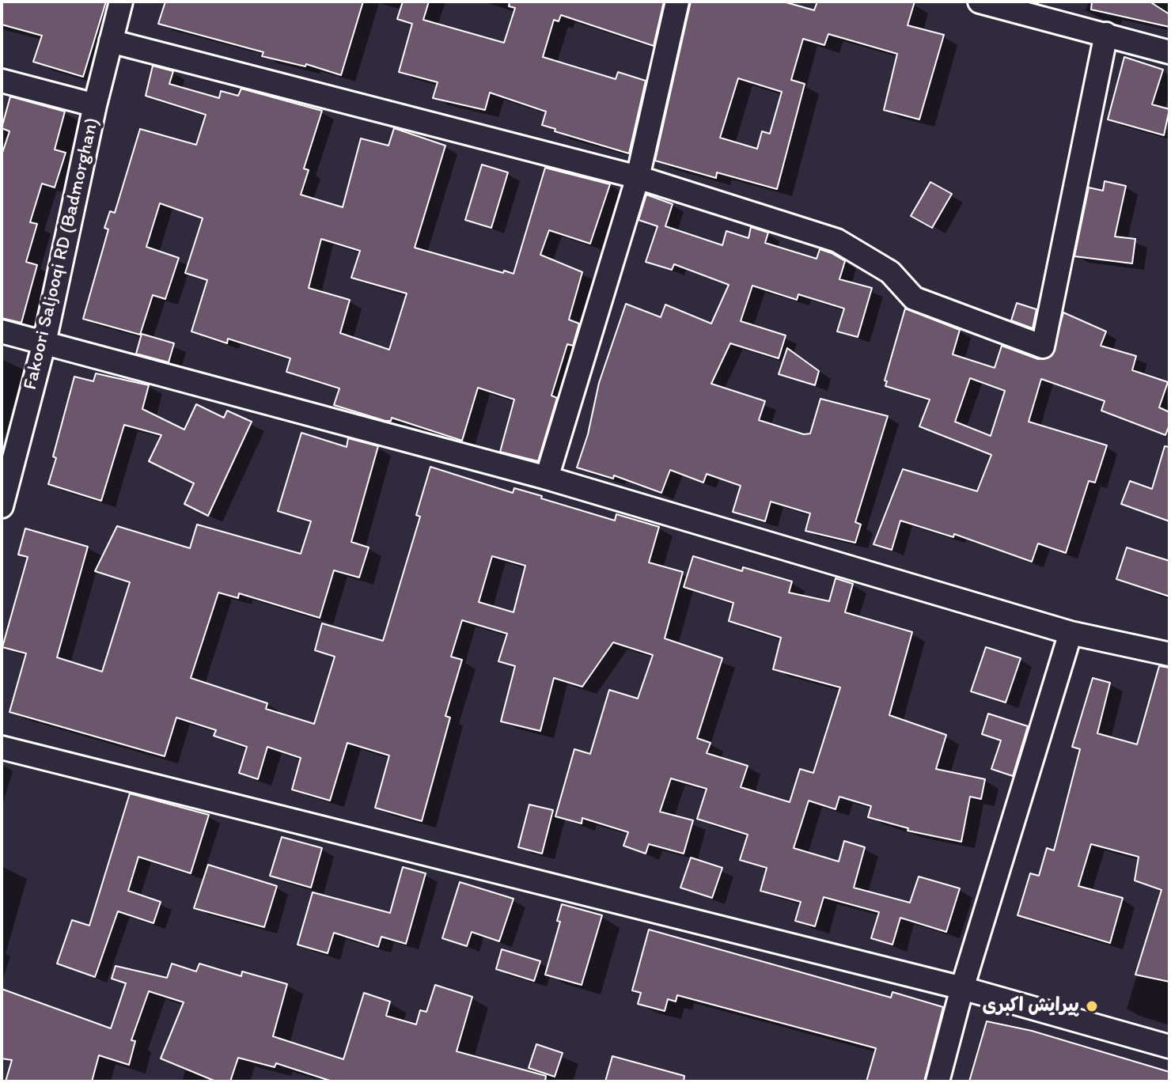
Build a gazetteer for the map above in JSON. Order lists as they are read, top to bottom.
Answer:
{
  "streets": {
    "street": ["Fakoori Saljooqi RD (Badmorghan)"]
  },
  "places": ["پیرایش اکبری"]
}
